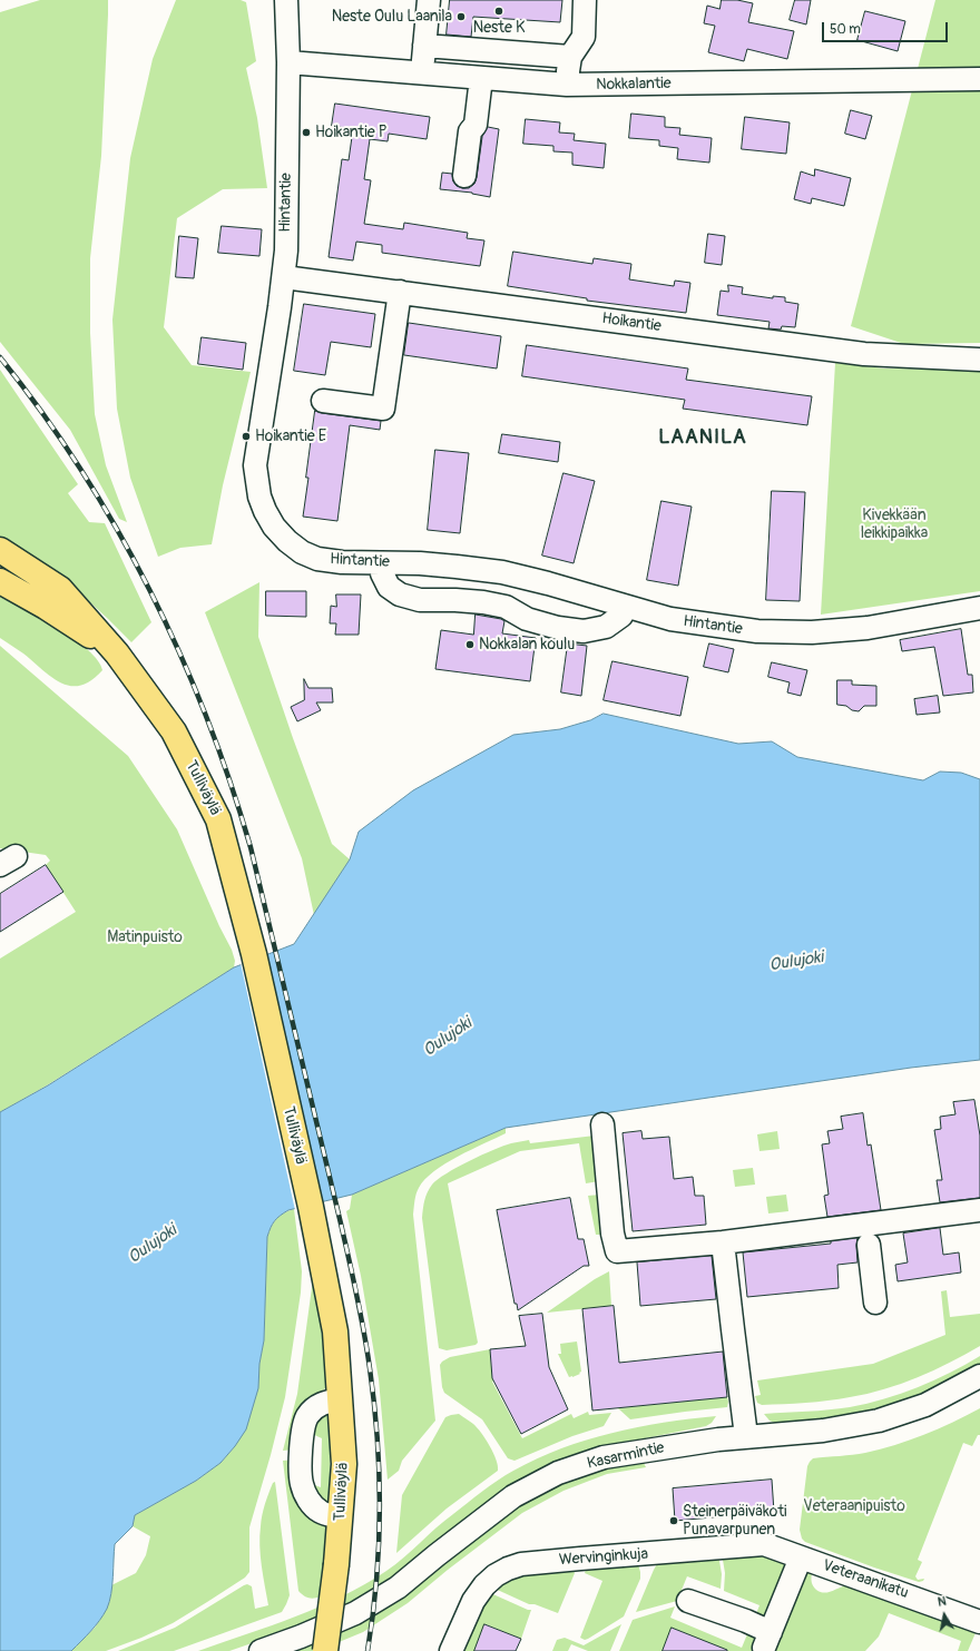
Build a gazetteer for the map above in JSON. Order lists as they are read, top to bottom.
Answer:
{
  "streets": {
    "main road": ["Tulliväylä"],
    "street": [
      "Nokkalantie",
      "Hintantie",
      "Hoikantie",
      "Kasarmintie",
      "Wervinginkuja",
      "Veteraanikatu"
    ]
  },
  "crossings": [
    ["Nokkalantie", "Hintantie"],
    ["Hintantie", "Hoikantie"],
    ["Wervinginkuja", "Veteraanikatu"]
  ],
  "districts": ["LAANILA"],
  "water": ["Oulujoki"],
  "parks": ["Kivekkään leikkipaikka", "Matinpuisto", "Veteraanipuisto"],
  "places": [
    "Neste K",
    "Neste Oulu Laanila",
    "Hoikantie P",
    "Hoikantie E",
    "Nokkalan koulu",
    "Steinerpäiväkoti Punavarpunen"
  ],
  "scale_bar": "50 m",
  "north": "top"
}
